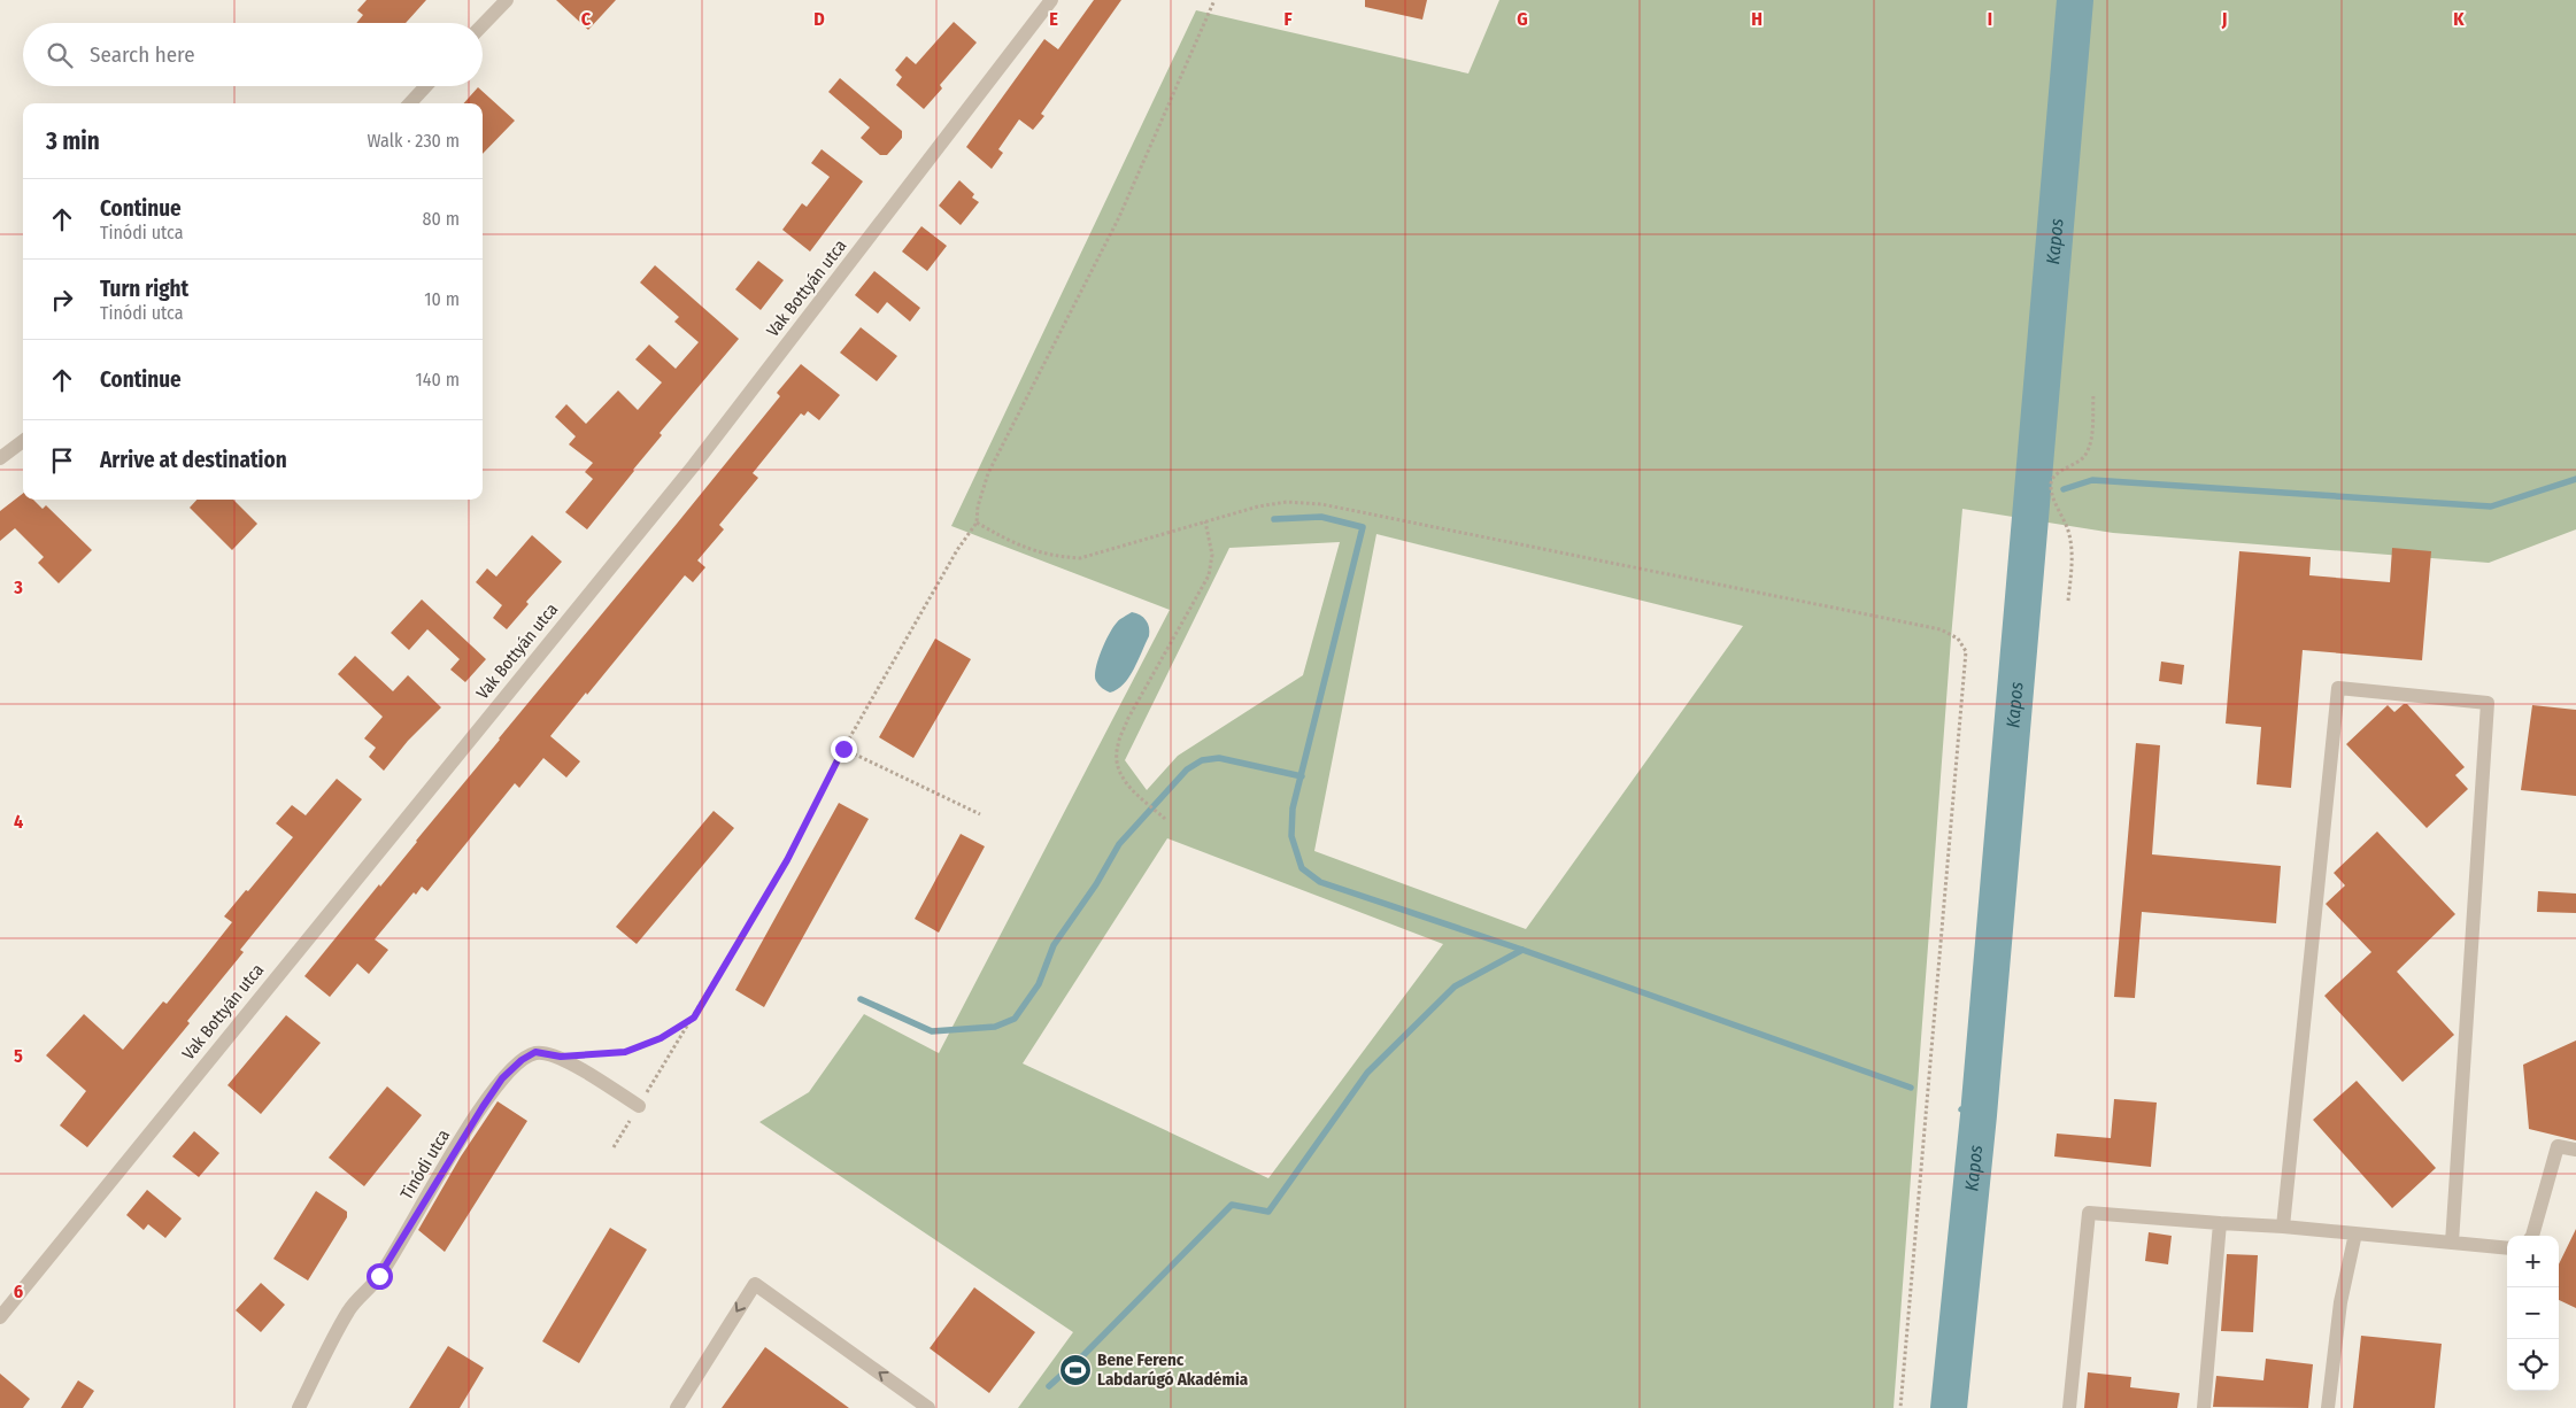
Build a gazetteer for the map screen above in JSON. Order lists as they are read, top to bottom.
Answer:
{
  "streets": {
    "street": ["Vak Bottyán utca", "Tinódi utca"]
  },
  "water": ["Kapos"],
  "places": {
    "sports": ["Bene Ferenc Labdarúgó Akadémia"]
  },
  "page": {
    "search": "Search here",
    "heading": ["3 min", "Walk · 230 m"],
    "list": [
      ["Continue", "Tinódi utca", "80 m"],
      ["Turn right", "Tinódi utca", "10 m"],
      ["Continue", "140 m"],
      "Arrive at destination"
    ],
    "map_buttons": ["+", "−"]
  },
  "grid": {
    "columns": [
      "C",
      "D",
      "E",
      "F",
      "G",
      "H",
      "I",
      "J",
      "K"
    ],
    "rows": [
      "3",
      "4",
      "5",
      "6"
    ]
  }
}
